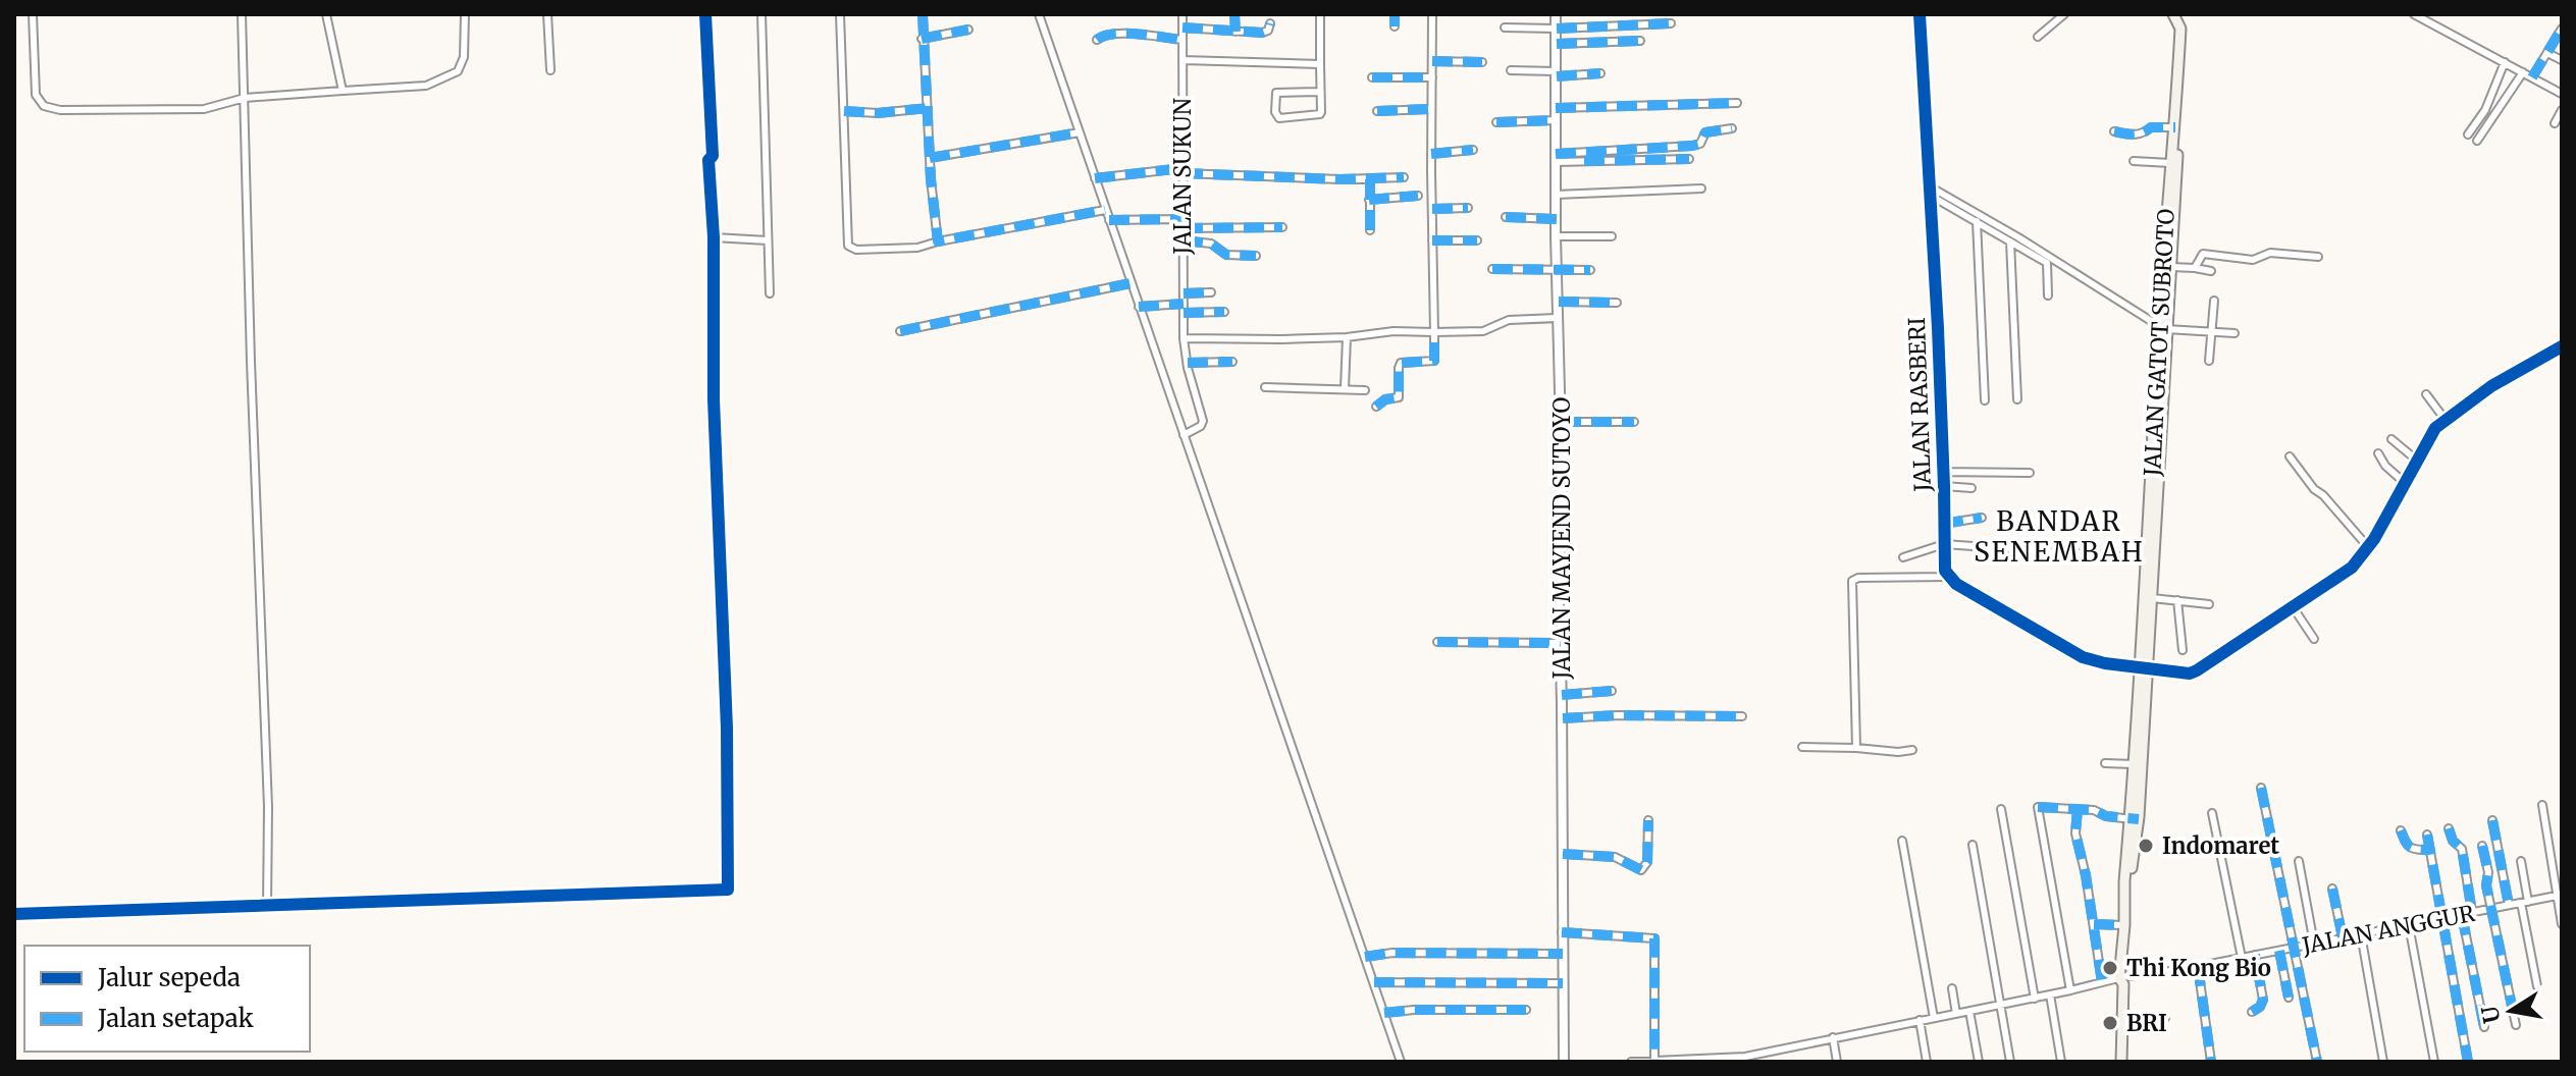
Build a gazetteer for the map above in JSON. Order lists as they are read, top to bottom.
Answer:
{
  "streets": {
    "main road": ["JALAN GATOT SUBROTO"],
    "street": [
      "JALAN SUKUN",
      "JALAN RASBERI",
      "JALAN MAYJEND SUTOYO",
      "JALAN ANGGUR"
    ]
  },
  "crossings": [
    ["JALAN GATOT SUBROTO", "JALAN ANGGUR"]
  ],
  "districts": ["BANDAR SENEMBAH"],
  "places": ["Indomaret", "Thi Kong Bio", "BRI"],
  "legend": ["Jalur sepeda", "Jalan setapak"],
  "north": "left"
}
